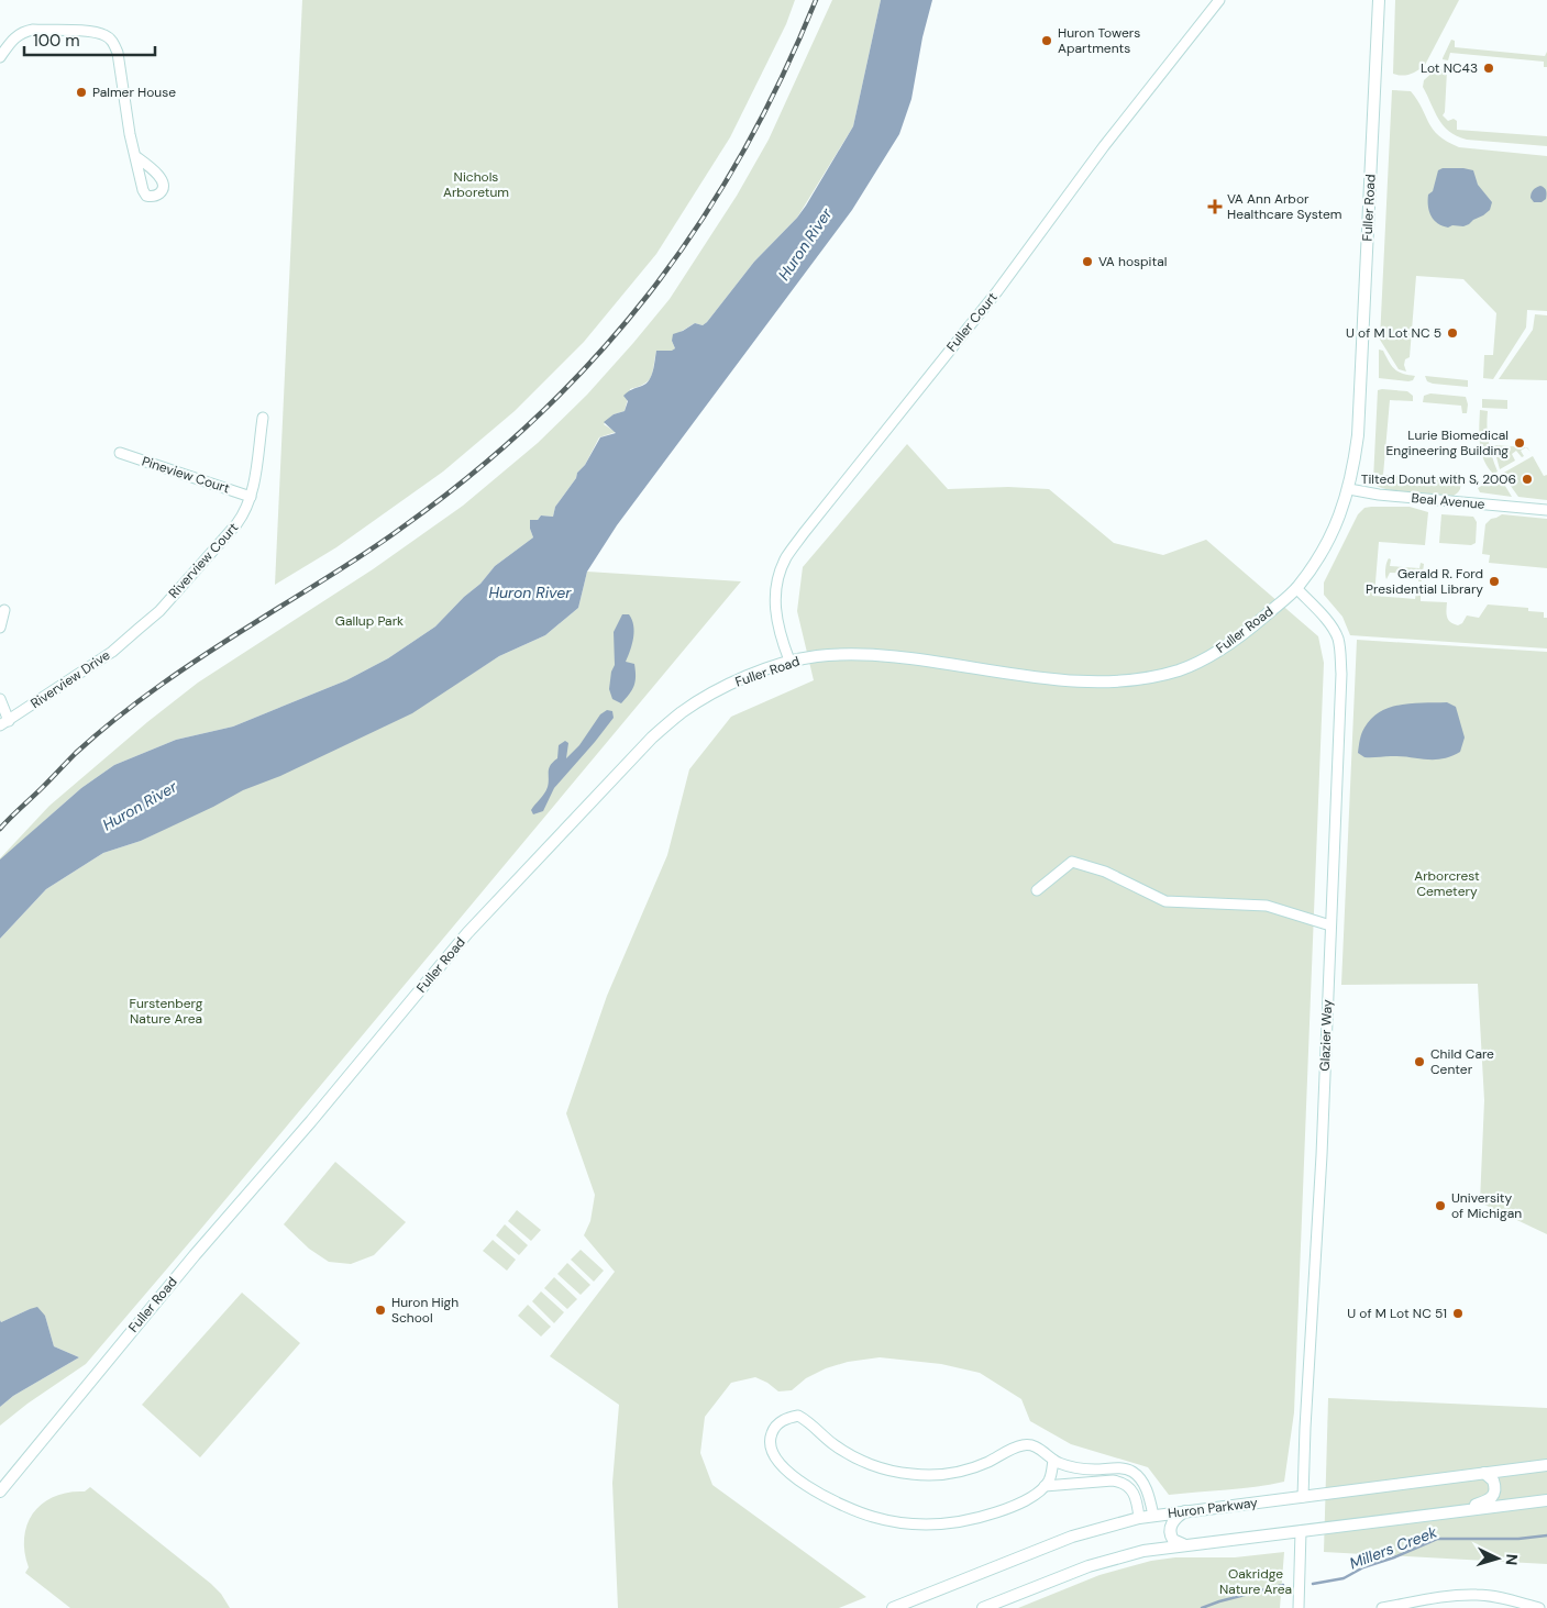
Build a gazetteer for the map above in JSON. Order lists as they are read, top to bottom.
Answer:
{
  "streets": {
    "main road": ["Fuller Road", "Huron Parkway"],
    "street": [
      "Fuller Court",
      "Pineview Court",
      "Beal Avenue",
      "Riverview Court",
      "Riverview Drive",
      "Glazier Way"
    ]
  },
  "crossings": [
    ["Fuller Road", "Fuller Court"],
    ["Fuller Road", "Beal Avenue"],
    ["Fuller Road", "Glazier Way"],
    ["Pineview Court", "Riverview Court"],
    ["Riverview Court", "Riverview Drive"],
    ["Glazier Way", "Huron Parkway"]
  ],
  "water": ["Huron River", "Millers Creek"],
  "parks": [
    "Nichols Arboretum",
    "Gallup Park",
    "Arborcrest Cemetery",
    "Furstenberg Nature Area",
    "Oakridge Nature Area"
  ],
  "places": {
    "other": [
      "Huron Towers Apartments",
      "Lot NC43",
      "Palmer House",
      "VA hospital",
      "U of M Lot NC 5",
      "Lurie Biomedical Engineering Building",
      "Tilted Donut with S, 2006",
      "Gerald R. Ford Presidential Library",
      "Child Care Center",
      "University of Michigan",
      "Huron High School",
      "U of M Lot NC 51"
    ],
    "health": ["VA Ann Arbor Healthcare System"]
  },
  "scale_bar": "100 m",
  "north": "right"
}
